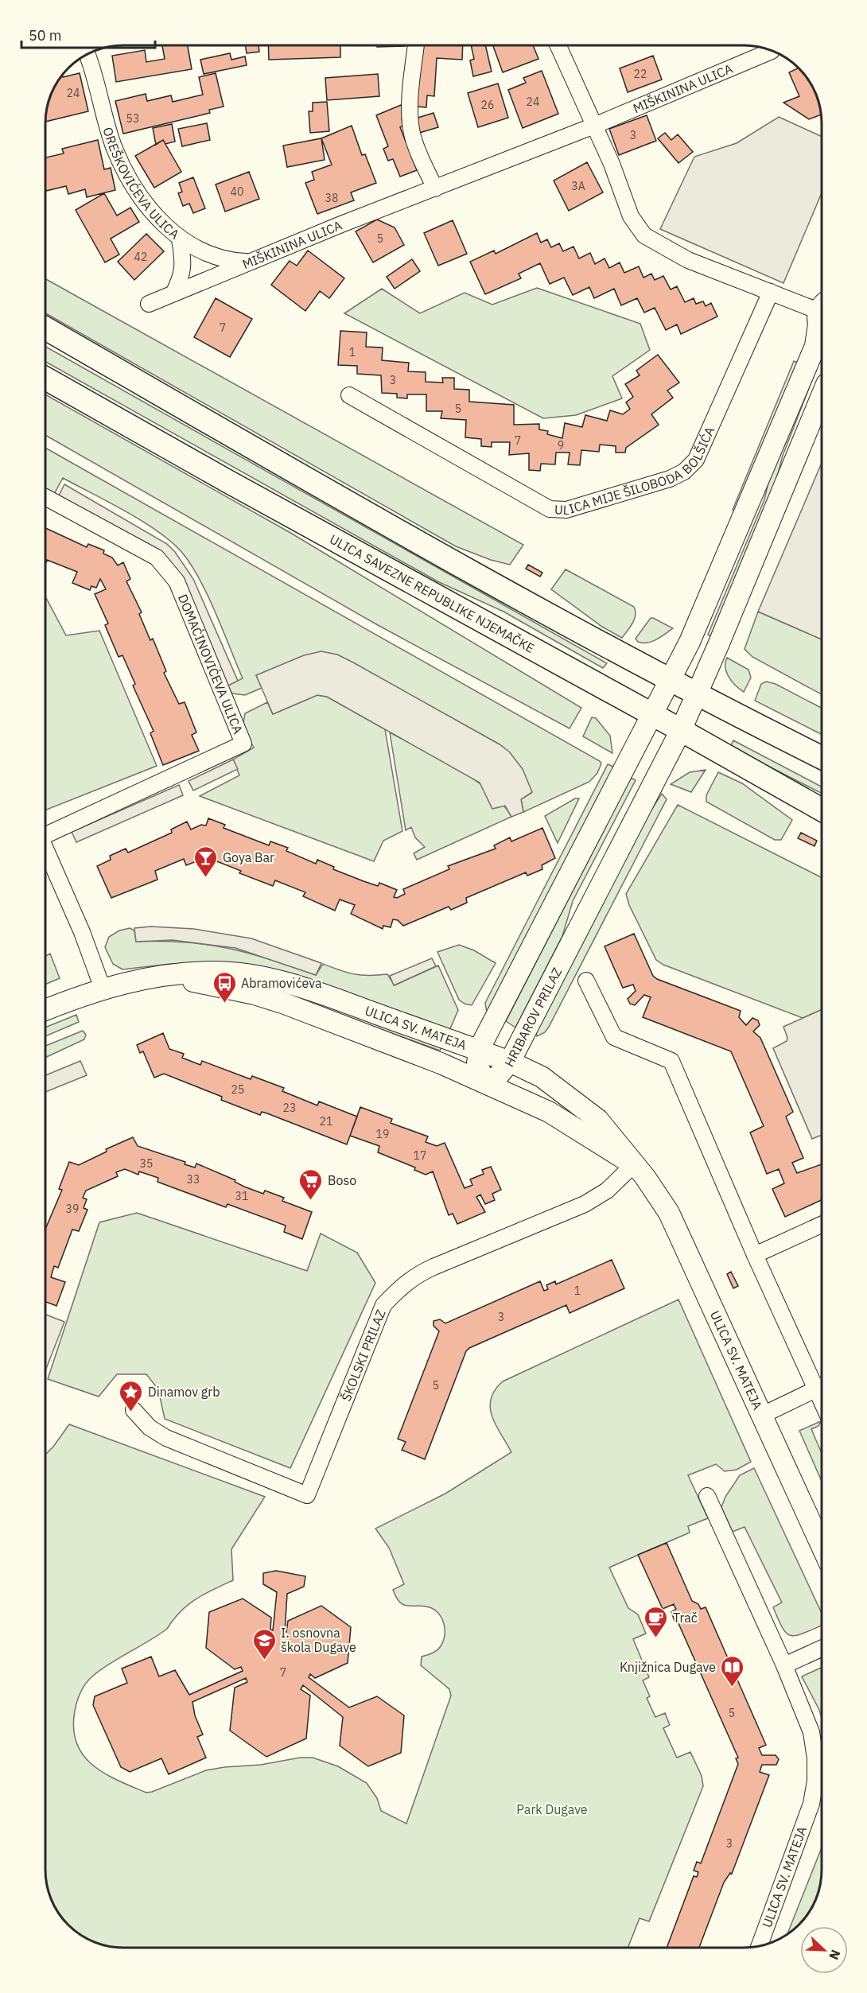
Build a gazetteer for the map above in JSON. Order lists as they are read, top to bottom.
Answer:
{
  "streets": {
    "main road": ["ULICA SAVEZNE REPUBLIKE NJEMAČKE"],
    "street": [
      "MIŠKININA ULICA",
      "OREŠKOVIĆEVA ULICA",
      "ULICA MIJE ŠILOBODA BOLŠIĆA",
      "DOMAĆINOVIĆEVA ULICA",
      "HRIBAROV PRILAZ",
      "ULICA SV. MATEJA",
      "ŠKOLSKI PRILAZ"
    ]
  },
  "crossings": [
    ["MIŠKININA ULICA", "OREŠKOVIĆEVA ULICA"],
    ["ULICA SAVEZNE REPUBLIKE NJEMAČKE", "HRIBAROV PRILAZ"],
    ["HRIBAROV PRILAZ", "ULICA SV. MATEJA"],
    ["ULICA SV. MATEJA", "ŠKOLSKI PRILAZ"]
  ],
  "parks": ["Park Dugave"],
  "places": {
    "bar": ["Goya Bar"],
    "bus stop": ["Abramovićeva"],
    "supermarket": ["Boso"],
    "place": ["Dinamov grb"],
    "cafe": ["Trač"],
    "school or university": ["I. osnovna škola Dugave"],
    "library": ["Knjižnica Dugave"]
  },
  "house_numbers": [
    "22",
    "24",
    "24",
    "26",
    "53",
    "3",
    "3A",
    "40",
    "38",
    "5",
    "42",
    "7",
    "1",
    "3",
    "5",
    "7",
    "9",
    "25",
    "23",
    "21",
    "19",
    "17",
    "35",
    "33",
    "31",
    "39",
    "1",
    "3",
    "5",
    "7",
    "5",
    "3"
  ],
  "scale_bar": "50 m",
  "north": "bottom right"
}
